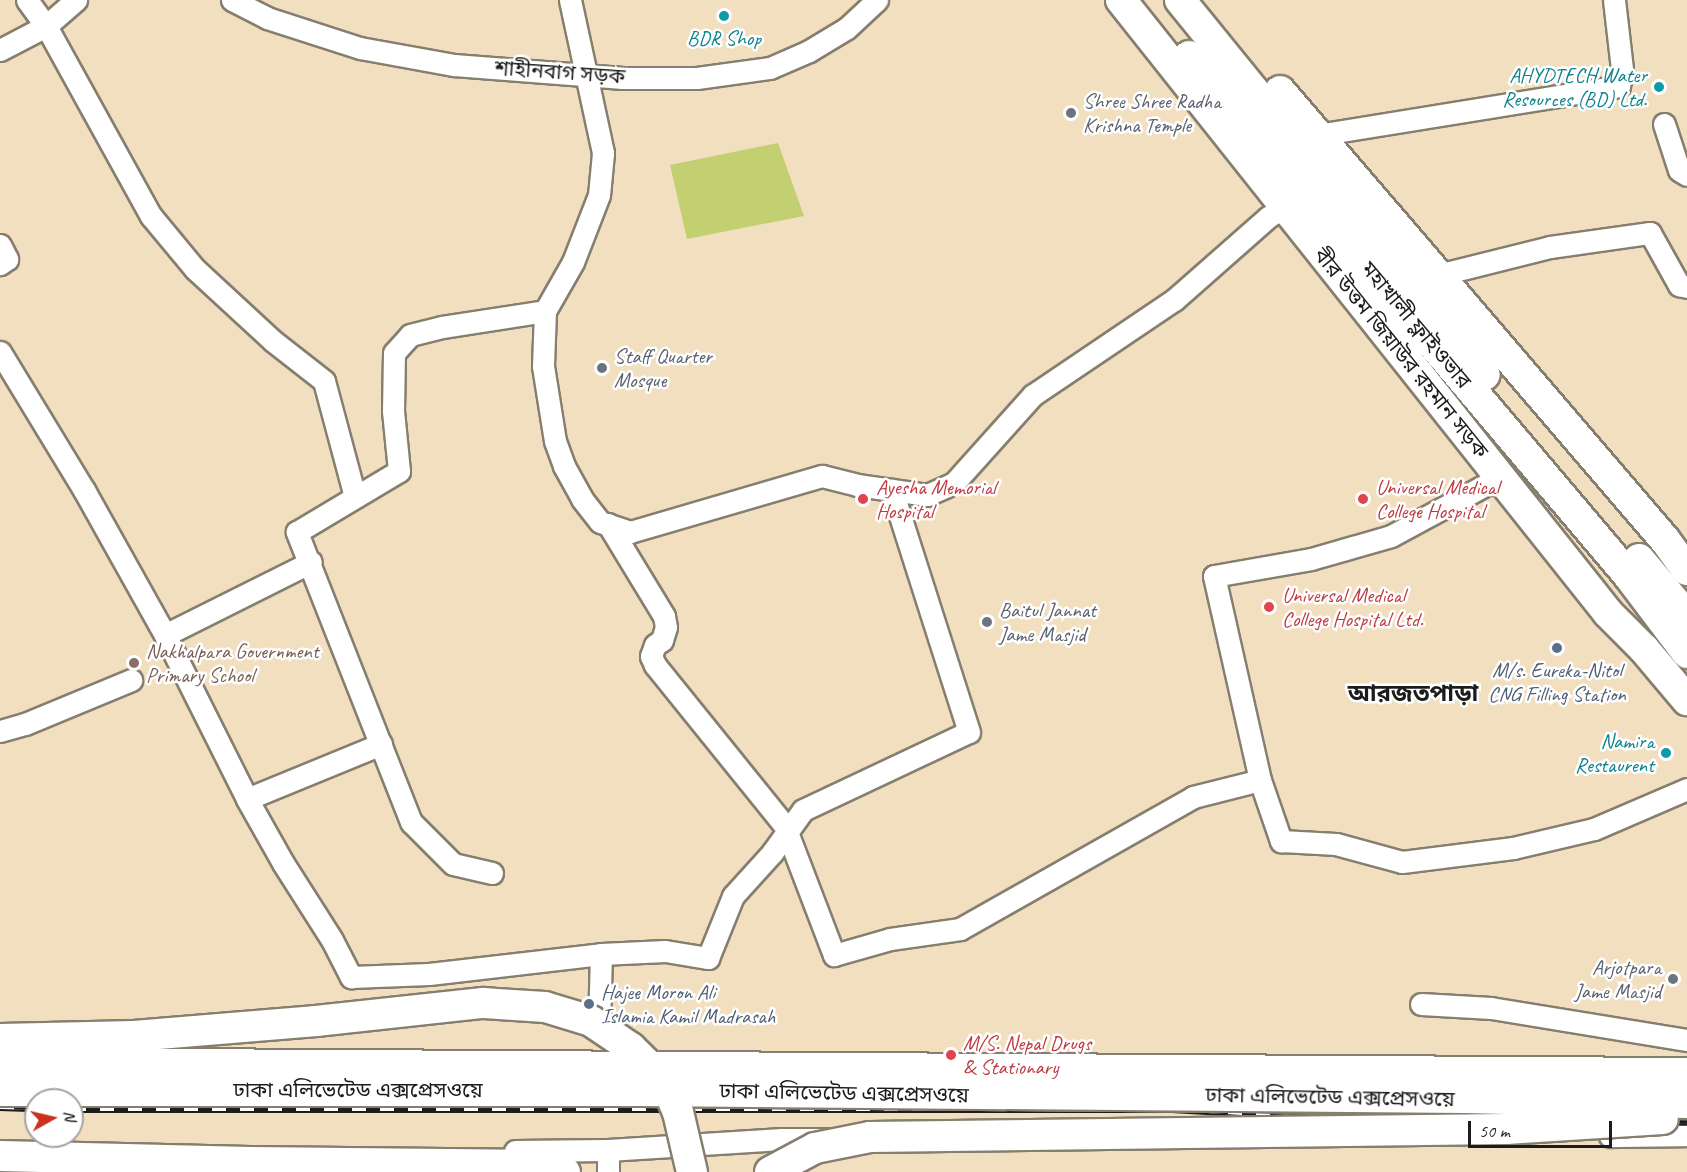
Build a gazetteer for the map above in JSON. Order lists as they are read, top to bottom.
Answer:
{
  "streets": {
    "highway": ["মহাখালী ফ্লাইওভার", "বীর উত্তম জিয়াউর রহমান সড়ক", "ঢাকা এলিভেটেড এক্সপ্রেসওয়ে"],
    "street": ["শাহীনবাগ সড়ক"]
  },
  "districts": ["আরজতপাড়া"],
  "places": [
    "BDR Shop",
    "AHYDTECH Water Resources (BD) Ltd.",
    "Shree Shree Radha Krishna Temple",
    "Staff Quarter Mosque",
    "Ayesha Memorial Hospital",
    "Universal Medical College Hospital",
    "Universal Medical College Hospital Ltd.",
    "Baitul Jannat Jame Masjid",
    "M/s. Eureka-Nitol CNG Filling Station",
    "Nakhalpara Government Primary School",
    "Namira Restaurent",
    "Arjotpara Jame Masjid",
    "Hajee Moron Ali Islamia Kamil Madrasah",
    "M/S. Nepal Drugs & Stationary"
  ],
  "scale_bar": "50 m",
  "north": "right"
}
